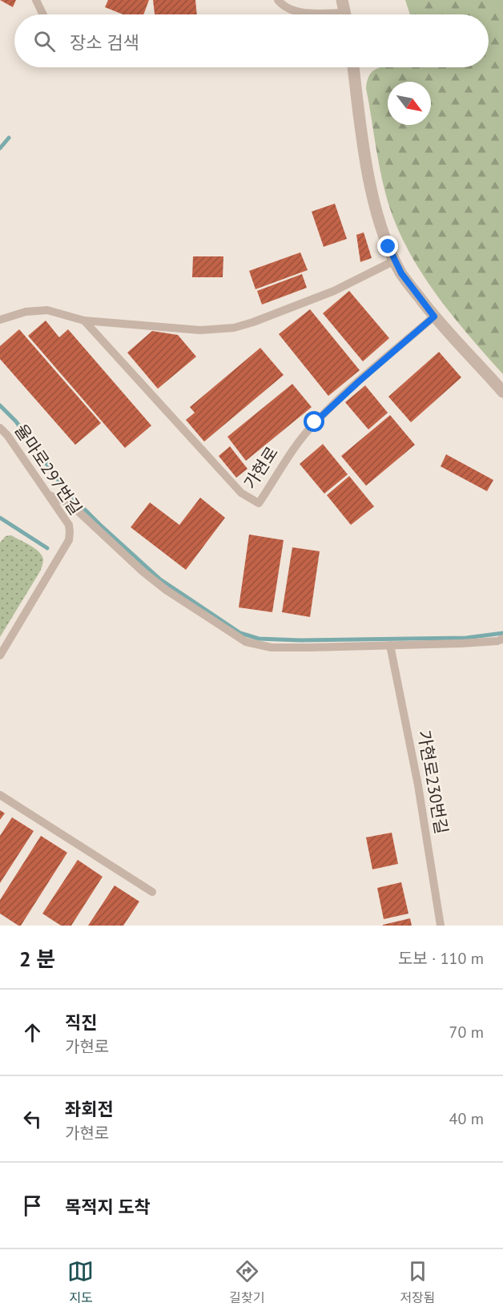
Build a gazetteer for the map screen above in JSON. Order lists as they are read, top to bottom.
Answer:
{
  "streets": {
    "lane": ["가현로", "율마로297번길", "가현로230번길"]
  },
  "north": "bottom right",
  "page": {
    "search": "장소 검색",
    "heading": ["2 분", "도보 · 110 m"],
    "list": [
      ["직진", "가현로", "70 m"],
      ["좌회전", "가현로", "40 m"],
      "목적지 도착"
    ],
    "nav": ["지도", "길찾기", "저장됨"]
  }
}
